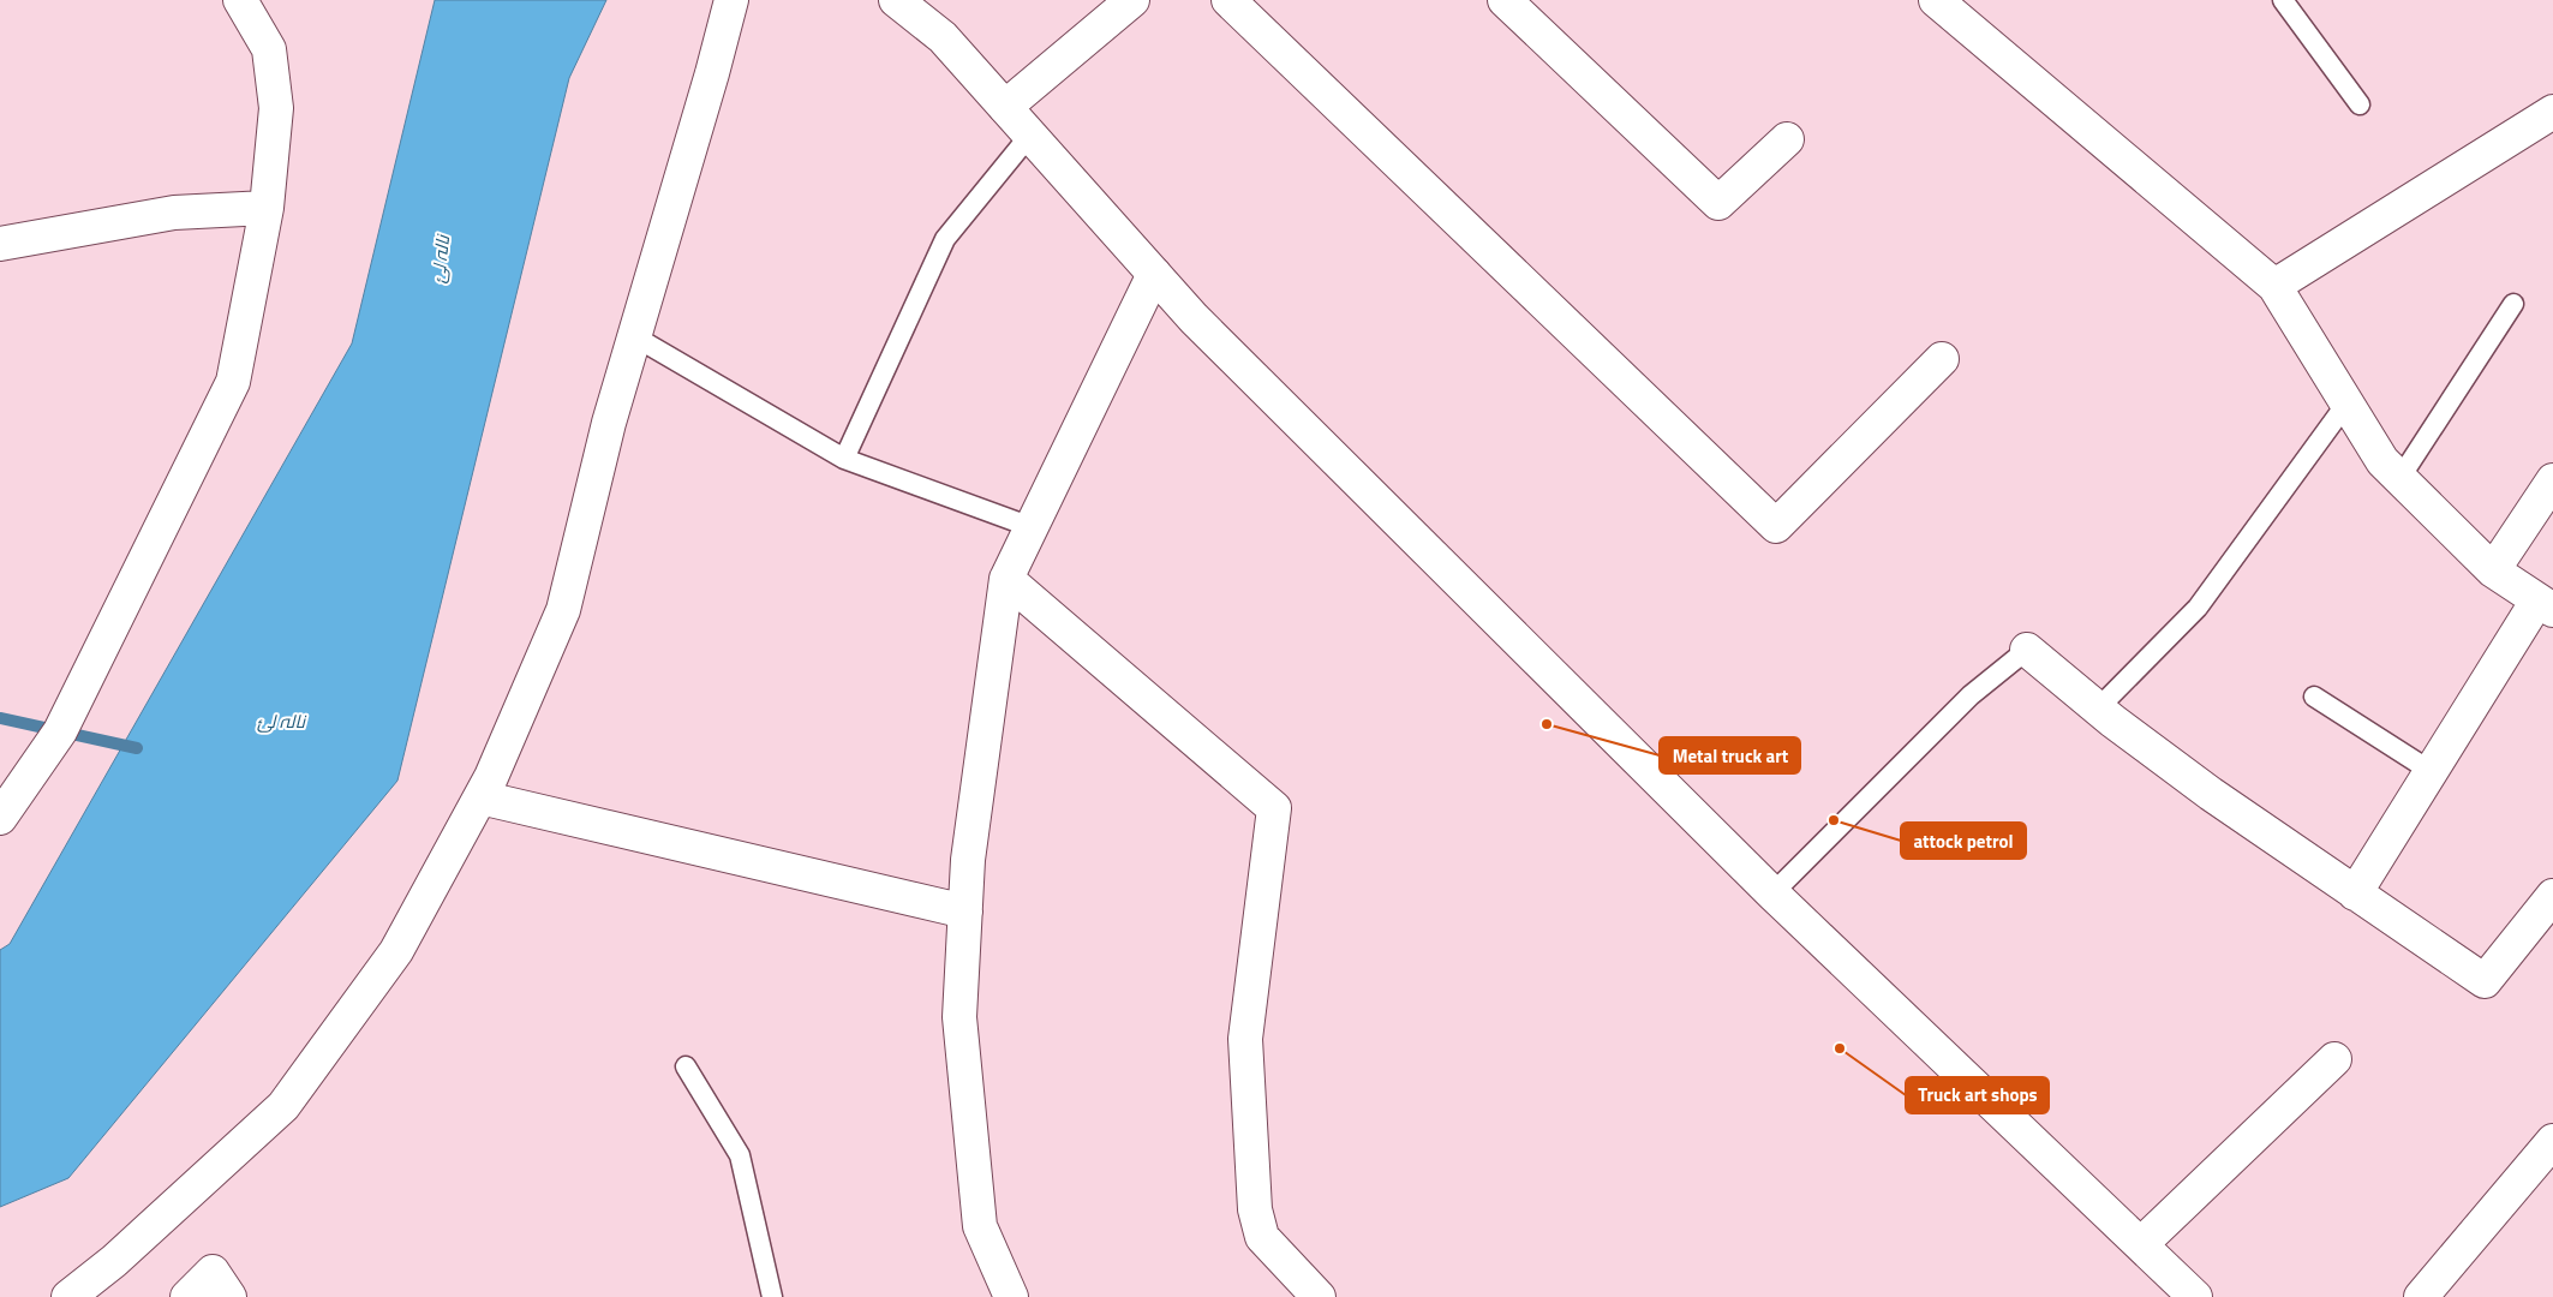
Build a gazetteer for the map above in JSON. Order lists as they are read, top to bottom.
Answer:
{
  "water": ["نالہ لئ"],
  "places": ["Metal truck art", "attock petrol", "Truck art shops"]
}
